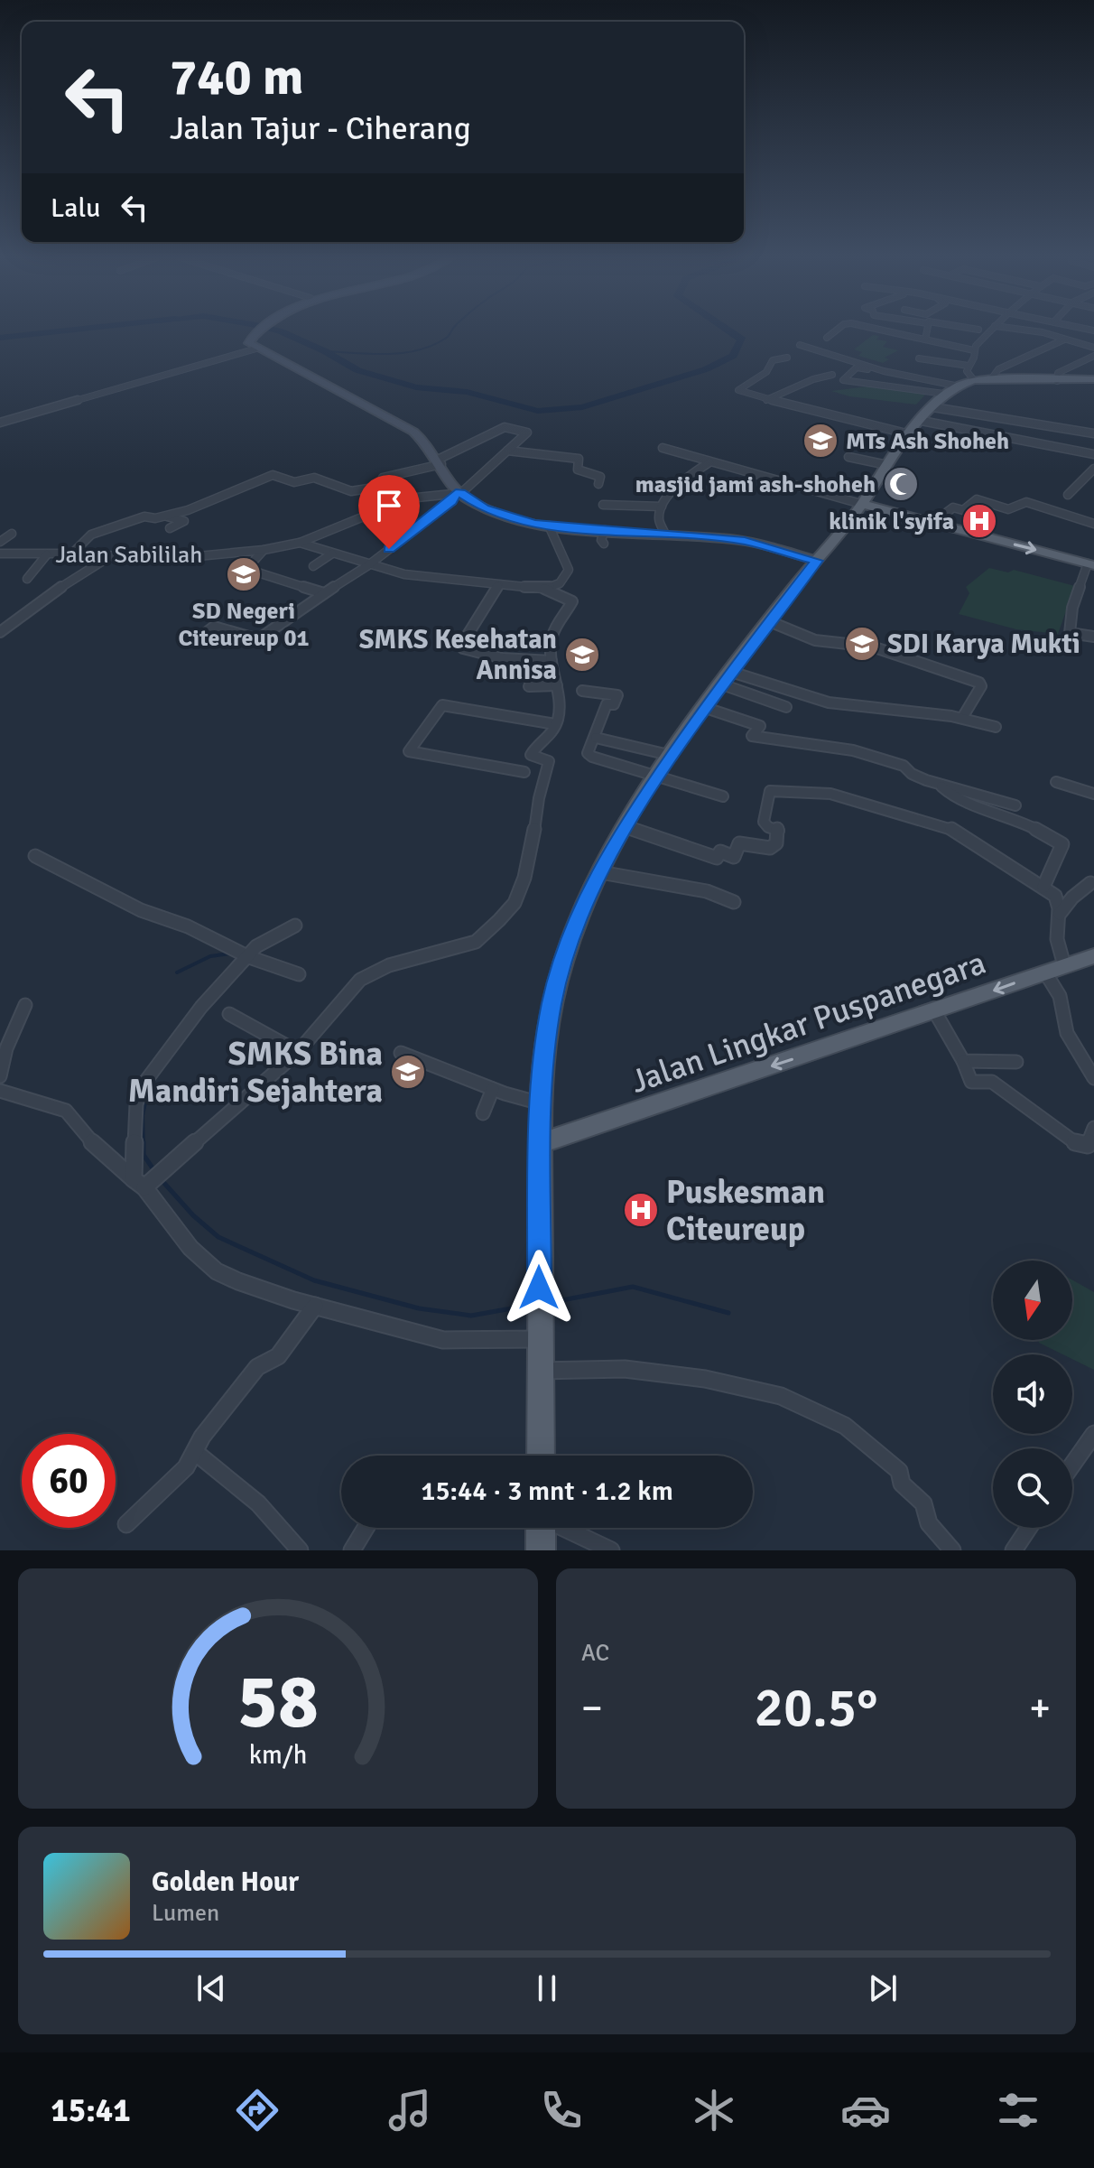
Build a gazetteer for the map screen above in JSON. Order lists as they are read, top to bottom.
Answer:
{
  "streets": {
    "main road": ["Jalan Lingkar Puspanegara"],
    "street": ["Jalan Sabililah"]
  },
  "one_way": ["Jalan Lingkar Puspanegara"],
  "places": {
    "school or university": [
      "MTs Ash Shoheh",
      "SD Negeri Citeureup 01",
      "SDI Karya Mukti",
      "SMKS Kesehatan Annisa",
      "SMKS Bina Mandiri Sejahtera"
    ],
    "mosque": ["masjid jami ash-shoheh"],
    "hospital": ["klinik l'syifa", "Puskesman Citeureup"]
  },
  "north": "bottom",
  "page": {
    "turn": ["740 m", "Jalan Tajur - Ciherang"],
    "then": "Lalu",
    "limit": "60",
    "trip": "15:44 · 3 mnt · 1.2 km",
    "tile": "AC",
    "heat": ["−", "20.5°", "+"],
    "song": ["Golden Hour", "Lumen"],
    "tabs": "15:41",
    "gauge": ["58", "km/h"]
  }
}
